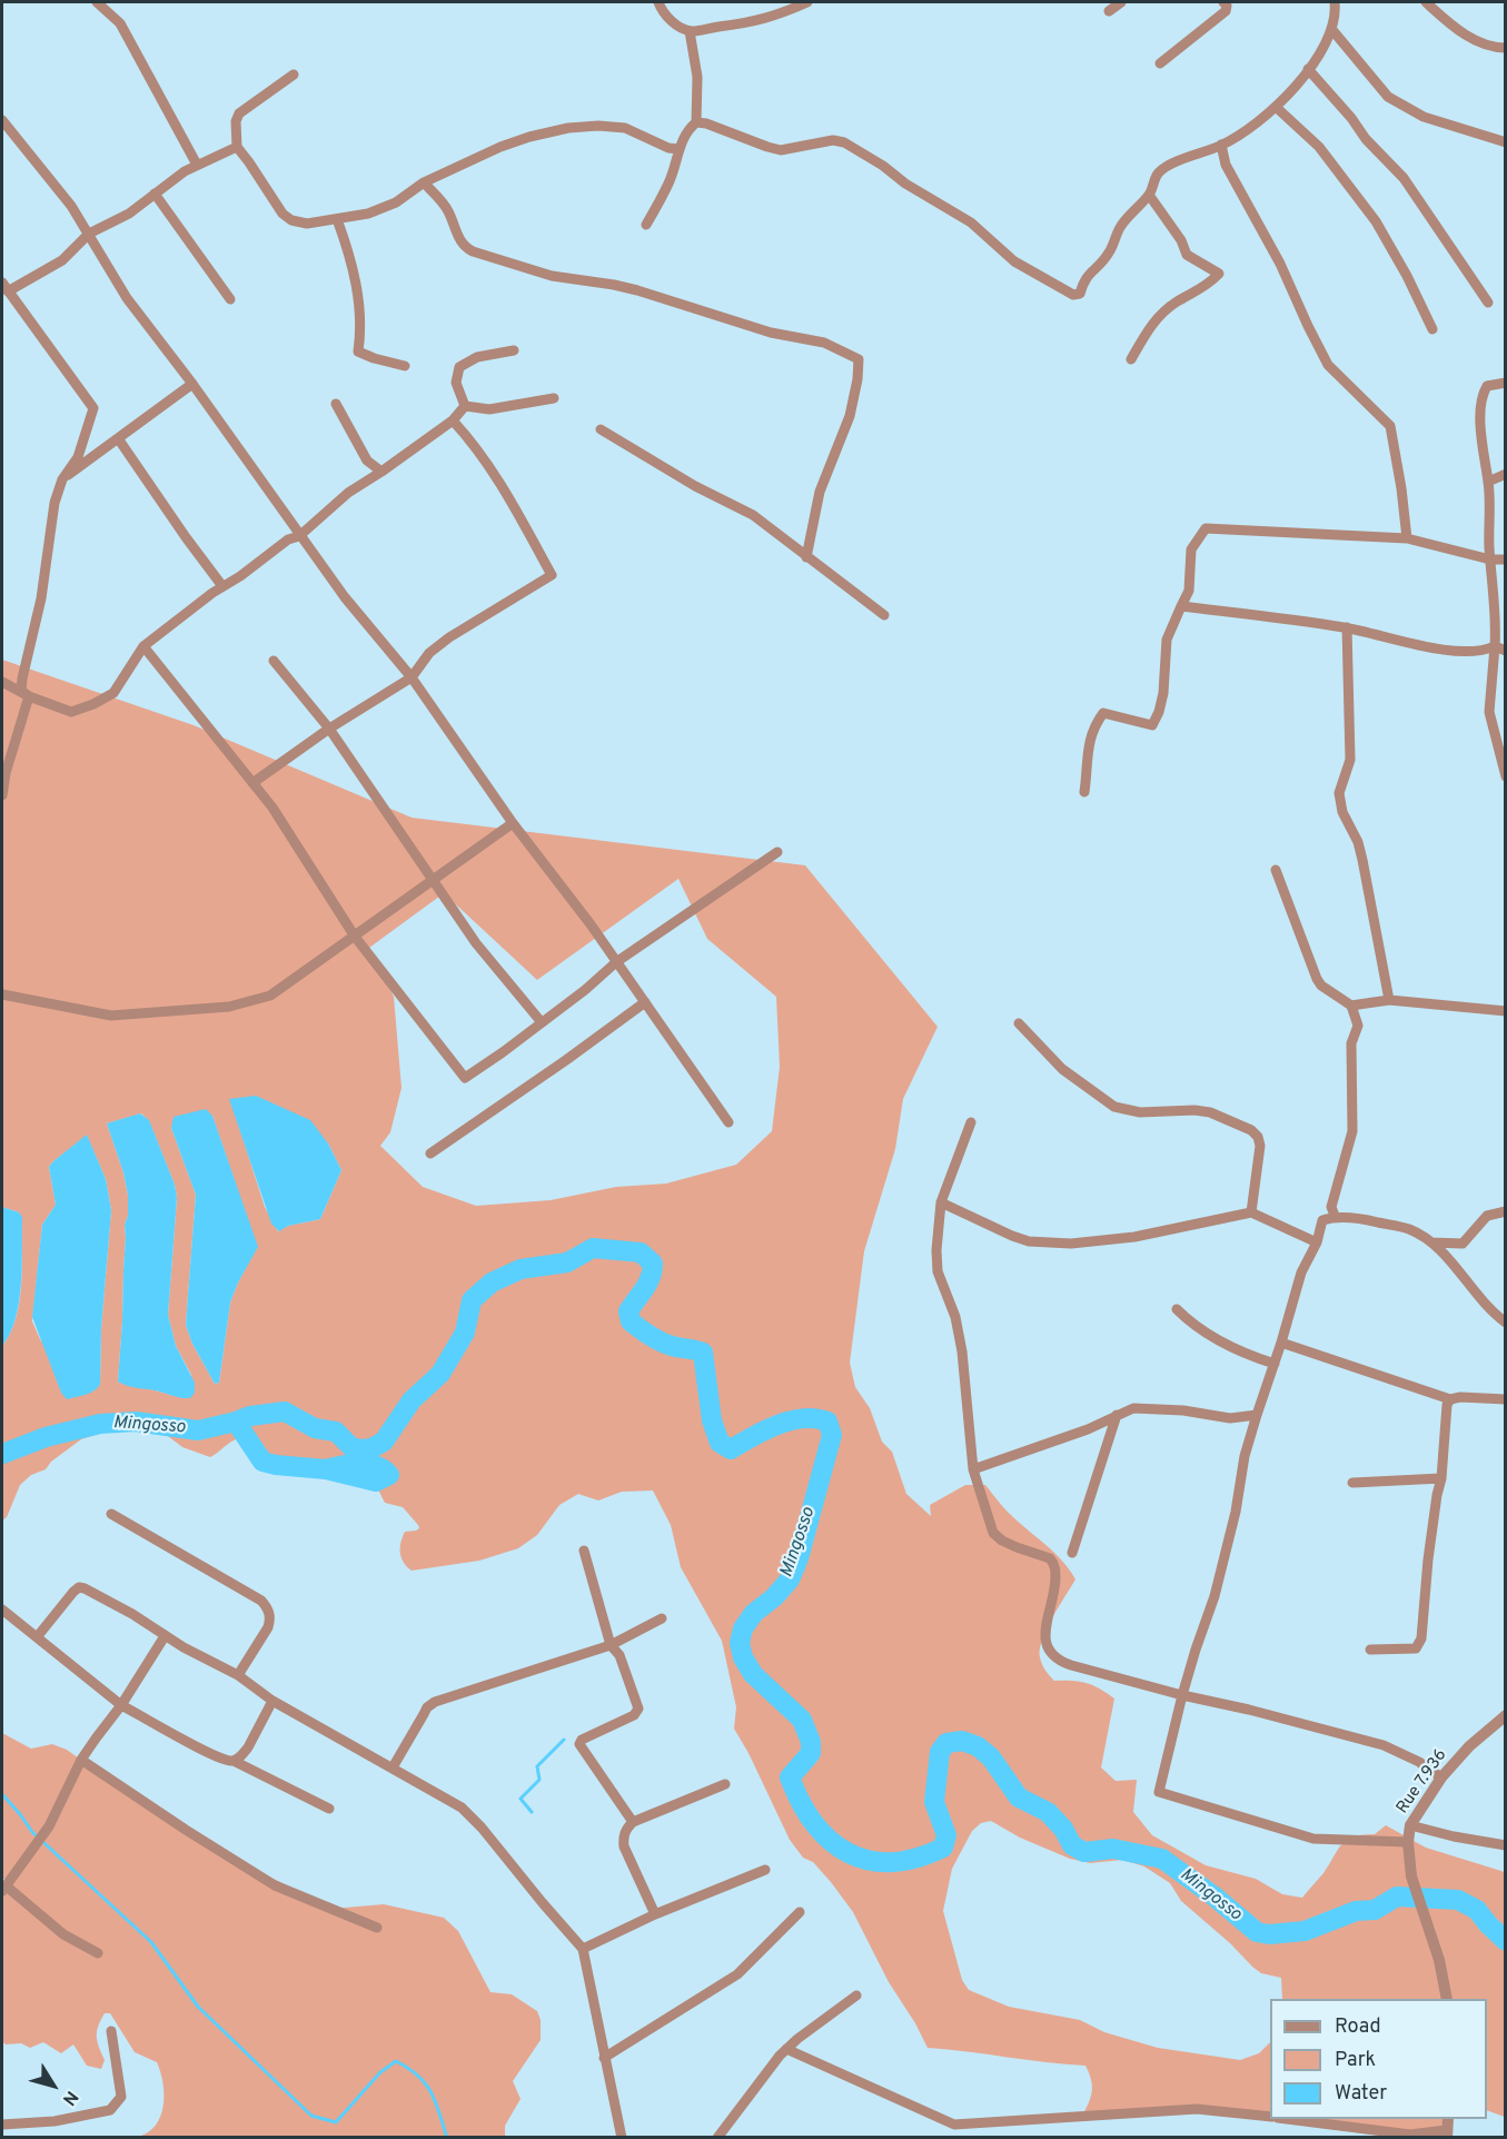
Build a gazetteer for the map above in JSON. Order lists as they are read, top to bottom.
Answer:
{
  "streets": {
    "street": ["Rue 7.936"]
  },
  "water": ["Mingosso"],
  "legend": ["Road", "Park", "Water"],
  "north": "bottom right"
}
